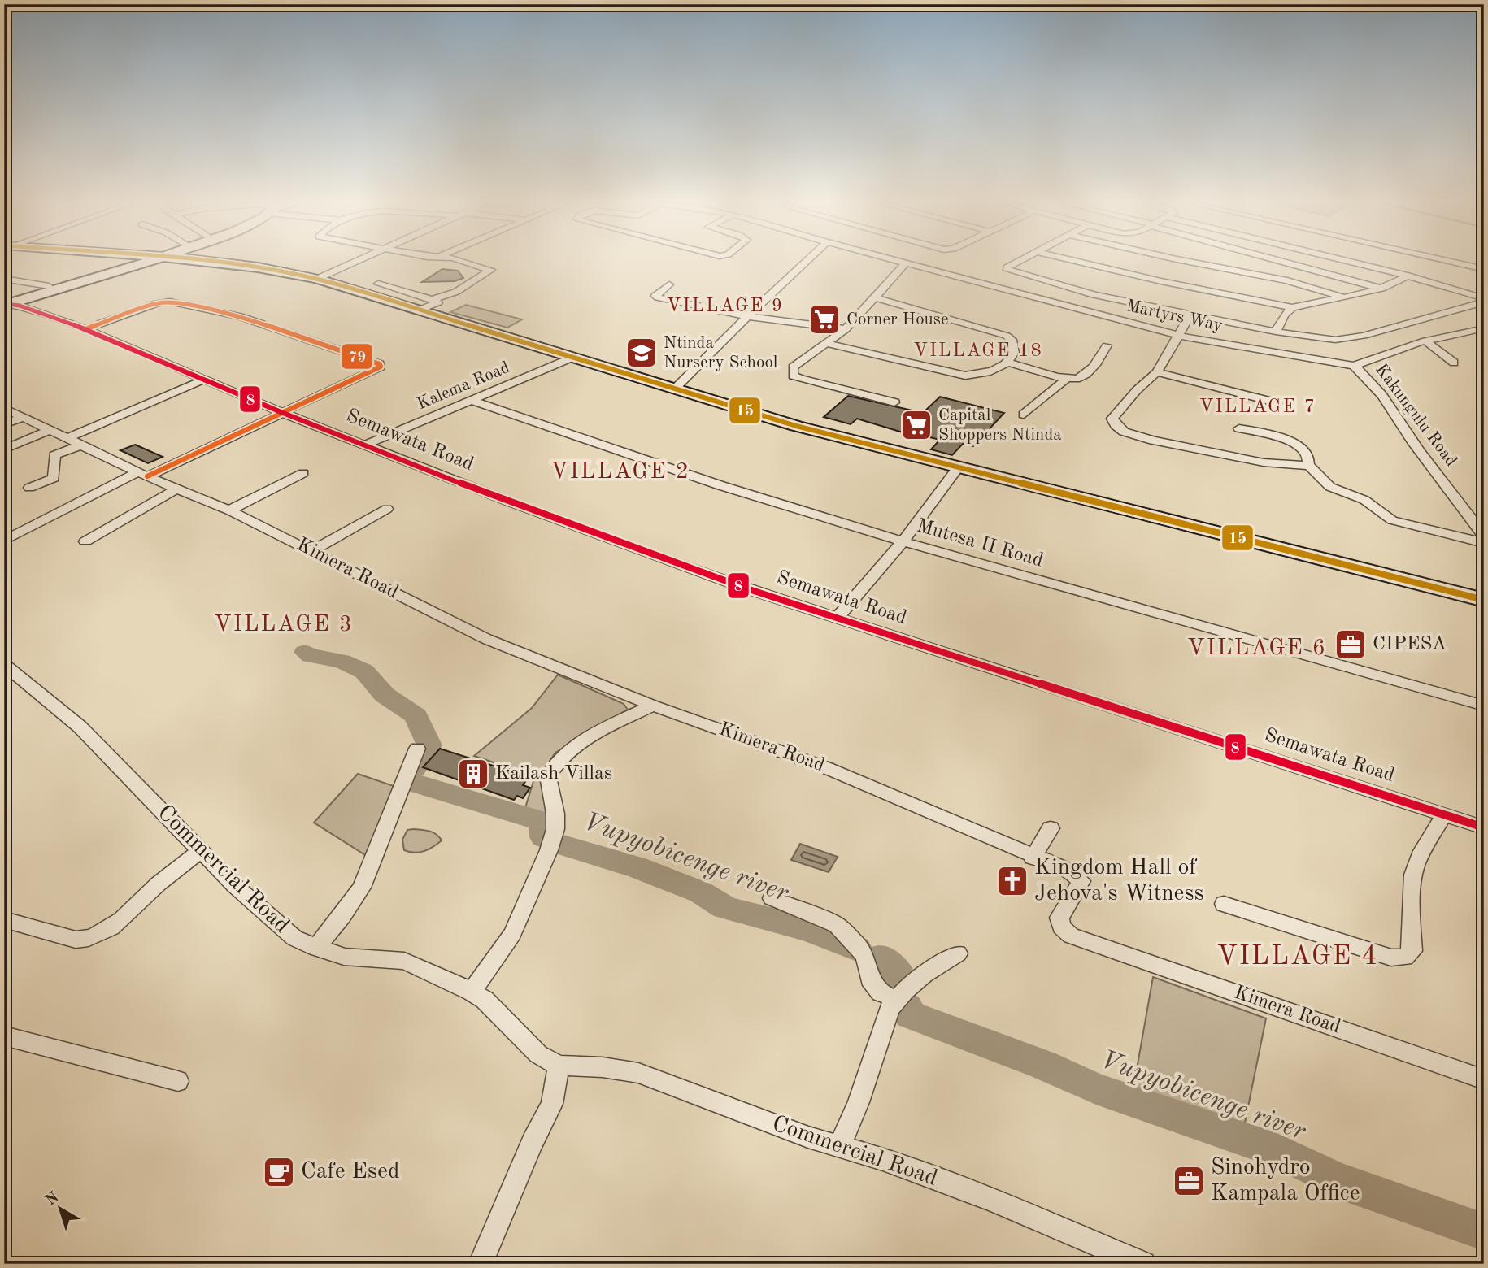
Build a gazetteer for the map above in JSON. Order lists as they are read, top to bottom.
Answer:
{
  "streets": {
    "street": [
      "Martyrs Way",
      "Kalema Road",
      "Kakungulu Road",
      "Semawata Road",
      "Mutesa II Road",
      "Kimera Road",
      "Commercial Road"
    ]
  },
  "crossings": [
    ["Martyrs Way", "Kakungulu Road"],
    ["Kalema Road", "Semawata Road"],
    ["Kalema Road", "Mutesa II Road"]
  ],
  "districts": [
    "VILLAGE 9",
    "VILLAGE 18",
    "VILLAGE 7",
    "VILLAGE 2",
    "VILLAGE 3",
    "VILLAGE 6",
    "VILLAGE 4"
  ],
  "water": ["Vupyobicenge river"],
  "places": {
    "supermarket": ["Corner House", "Capital Shoppers Ntinda"],
    "school or university": ["Ntinda Nursery School"],
    "office": ["CIPESA", "Sinohydro Kampala Office"],
    "building": ["Kailash Villas"],
    "church": ["Kingdom Hall of Jehova's Witness"],
    "cafe": ["Cafe Esed"]
  },
  "lines": ["transit line 15", "transit line 79", "transit line 8"],
  "north": "top left"
}
